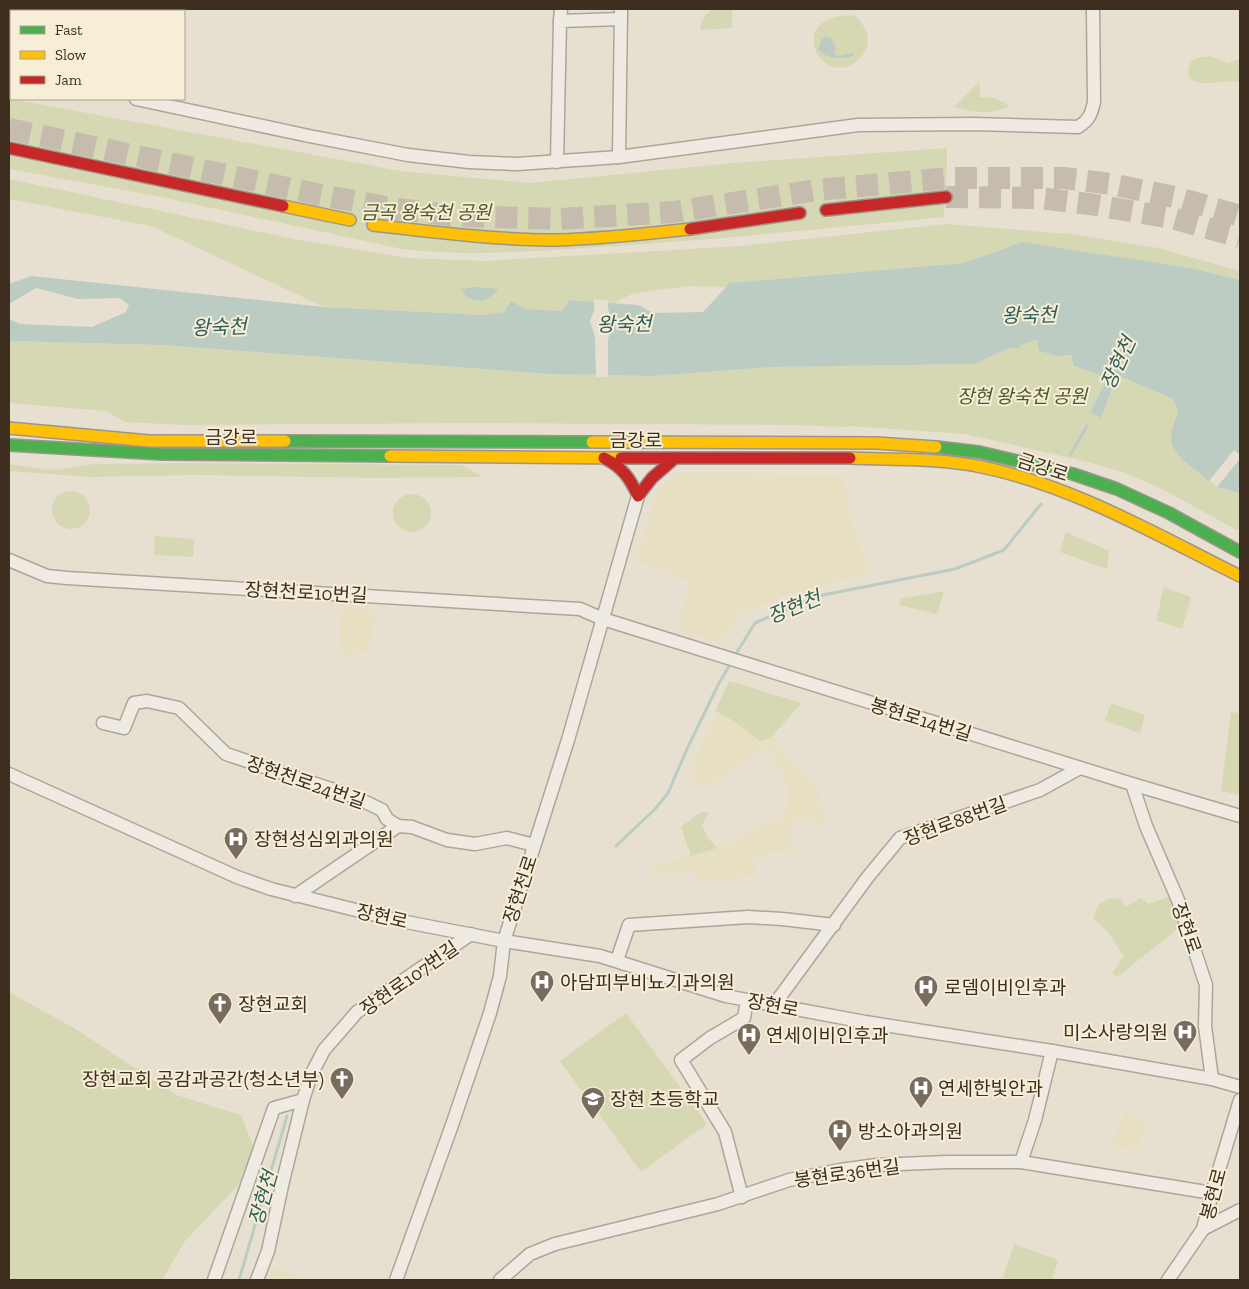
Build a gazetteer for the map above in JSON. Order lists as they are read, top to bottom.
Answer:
{
  "streets": {
    "main road": ["금강로"],
    "street": [
      "장현천로10번길",
      "봉현로14번길",
      "장현천로24번길",
      "장현로88번길",
      "장현천로",
      "장현로",
      "장현로107번길",
      "봉현로36번길",
      "봉현로"
    ]
  },
  "crossings": [
    ["장현천로10번길", "봉현로14번길"],
    ["장현천로10번길", "장현천로"],
    ["봉현로14번길", "장현로88번길"],
    ["봉현로14번길", "장현천로"],
    ["봉현로14번길", "장현로"],
    ["장현로88번길", "장현로"],
    ["장현천로", "장현로"],
    ["장현로", "장현로107번길"],
    ["봉현로36번길", "봉현로"]
  ],
  "water": ["왕숙천", "장현천"],
  "parks": ["금곡 왕숙천 공원", "장현 왕숙천 공원"],
  "places": {
    "hospital": [
      "장현성심외과의원",
      "아담피부비뇨기과의원",
      "로뎀이비인후과",
      "미소사랑의원",
      "연세이비인후과",
      "연세한빛안과",
      "방소아과의원"
    ],
    "church": ["장현교회", "장현교회 공감과공간(청소년부)"],
    "school or university": ["장현 초등학교"]
  },
  "legend": ["Fast", "Slow", "Jam"]
}
